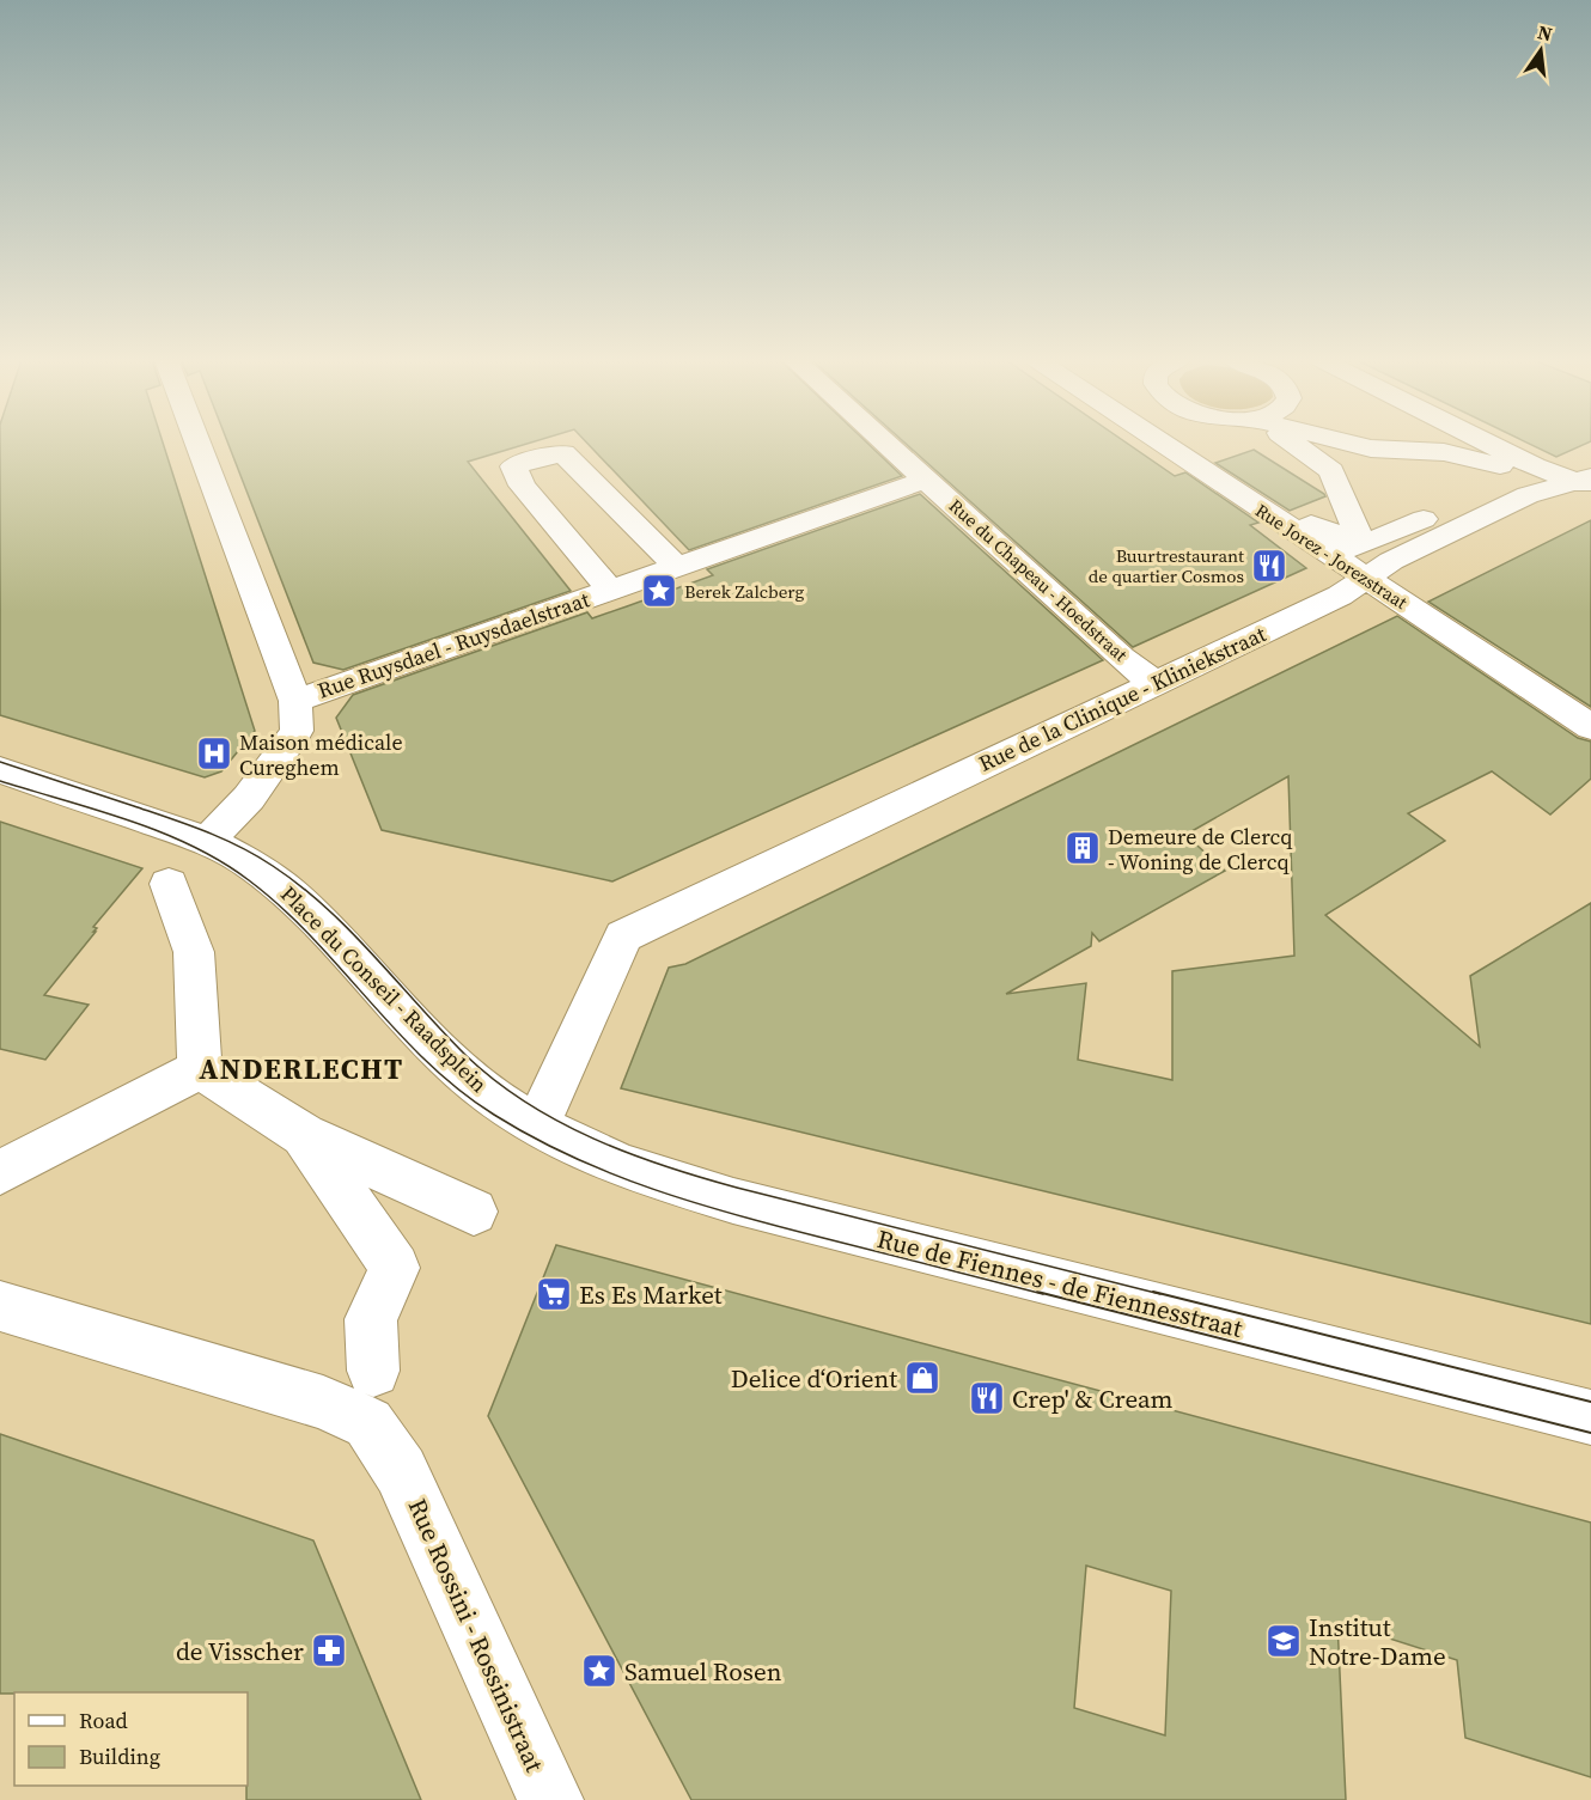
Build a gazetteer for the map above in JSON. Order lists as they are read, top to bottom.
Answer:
{
  "streets": {
    "street": [
      "Rue Jorez - Jorezstraat",
      "Rue du Chapeau - Hoedstraat",
      "Rue Ruysdael - Ruysdaelstraat",
      "Rue de la Clinique - Kliniekstraat",
      "Place du Conseil - Raadsplein",
      "Rue de Fiennes - de Fiennesstraat",
      "Rue Rossini - Rossinistraat"
    ]
  },
  "crossings": [
    ["Rue Jorez - Jorezstraat", "Rue de la Clinique - Kliniekstraat"],
    ["Rue du Chapeau - Hoedstraat", "Rue Ruysdael - Ruysdaelstraat"],
    ["Rue du Chapeau - Hoedstraat", "Rue de la Clinique - Kliniekstraat"],
    ["Rue de la Clinique - Kliniekstraat", "Place du Conseil - Raadsplein"],
    ["Rue de la Clinique - Kliniekstraat", "Rue de Fiennes - de Fiennesstraat"],
    ["Place du Conseil - Raadsplein", "Rue de Fiennes - de Fiennesstraat"]
  ],
  "districts": ["ANDERLECHT"],
  "places": {
    "restaurant": ["Buurtrestaurant de quartier Cosmos", "Crep' & Cream"],
    "place": ["Berek Zalcberg", "Samuel Rosen"],
    "hospital": ["Maison médicale Cureghem"],
    "building": ["Demeure de Clercq - Woning de Clercq"],
    "supermarket": ["Es Es Market"],
    "shop": ["Delice d‘Orient"],
    "school or university": ["Institut Notre-Dame"],
    "pharmacy": ["de Visscher"]
  },
  "legend": ["Road", "Building"],
  "north": "top"
}
